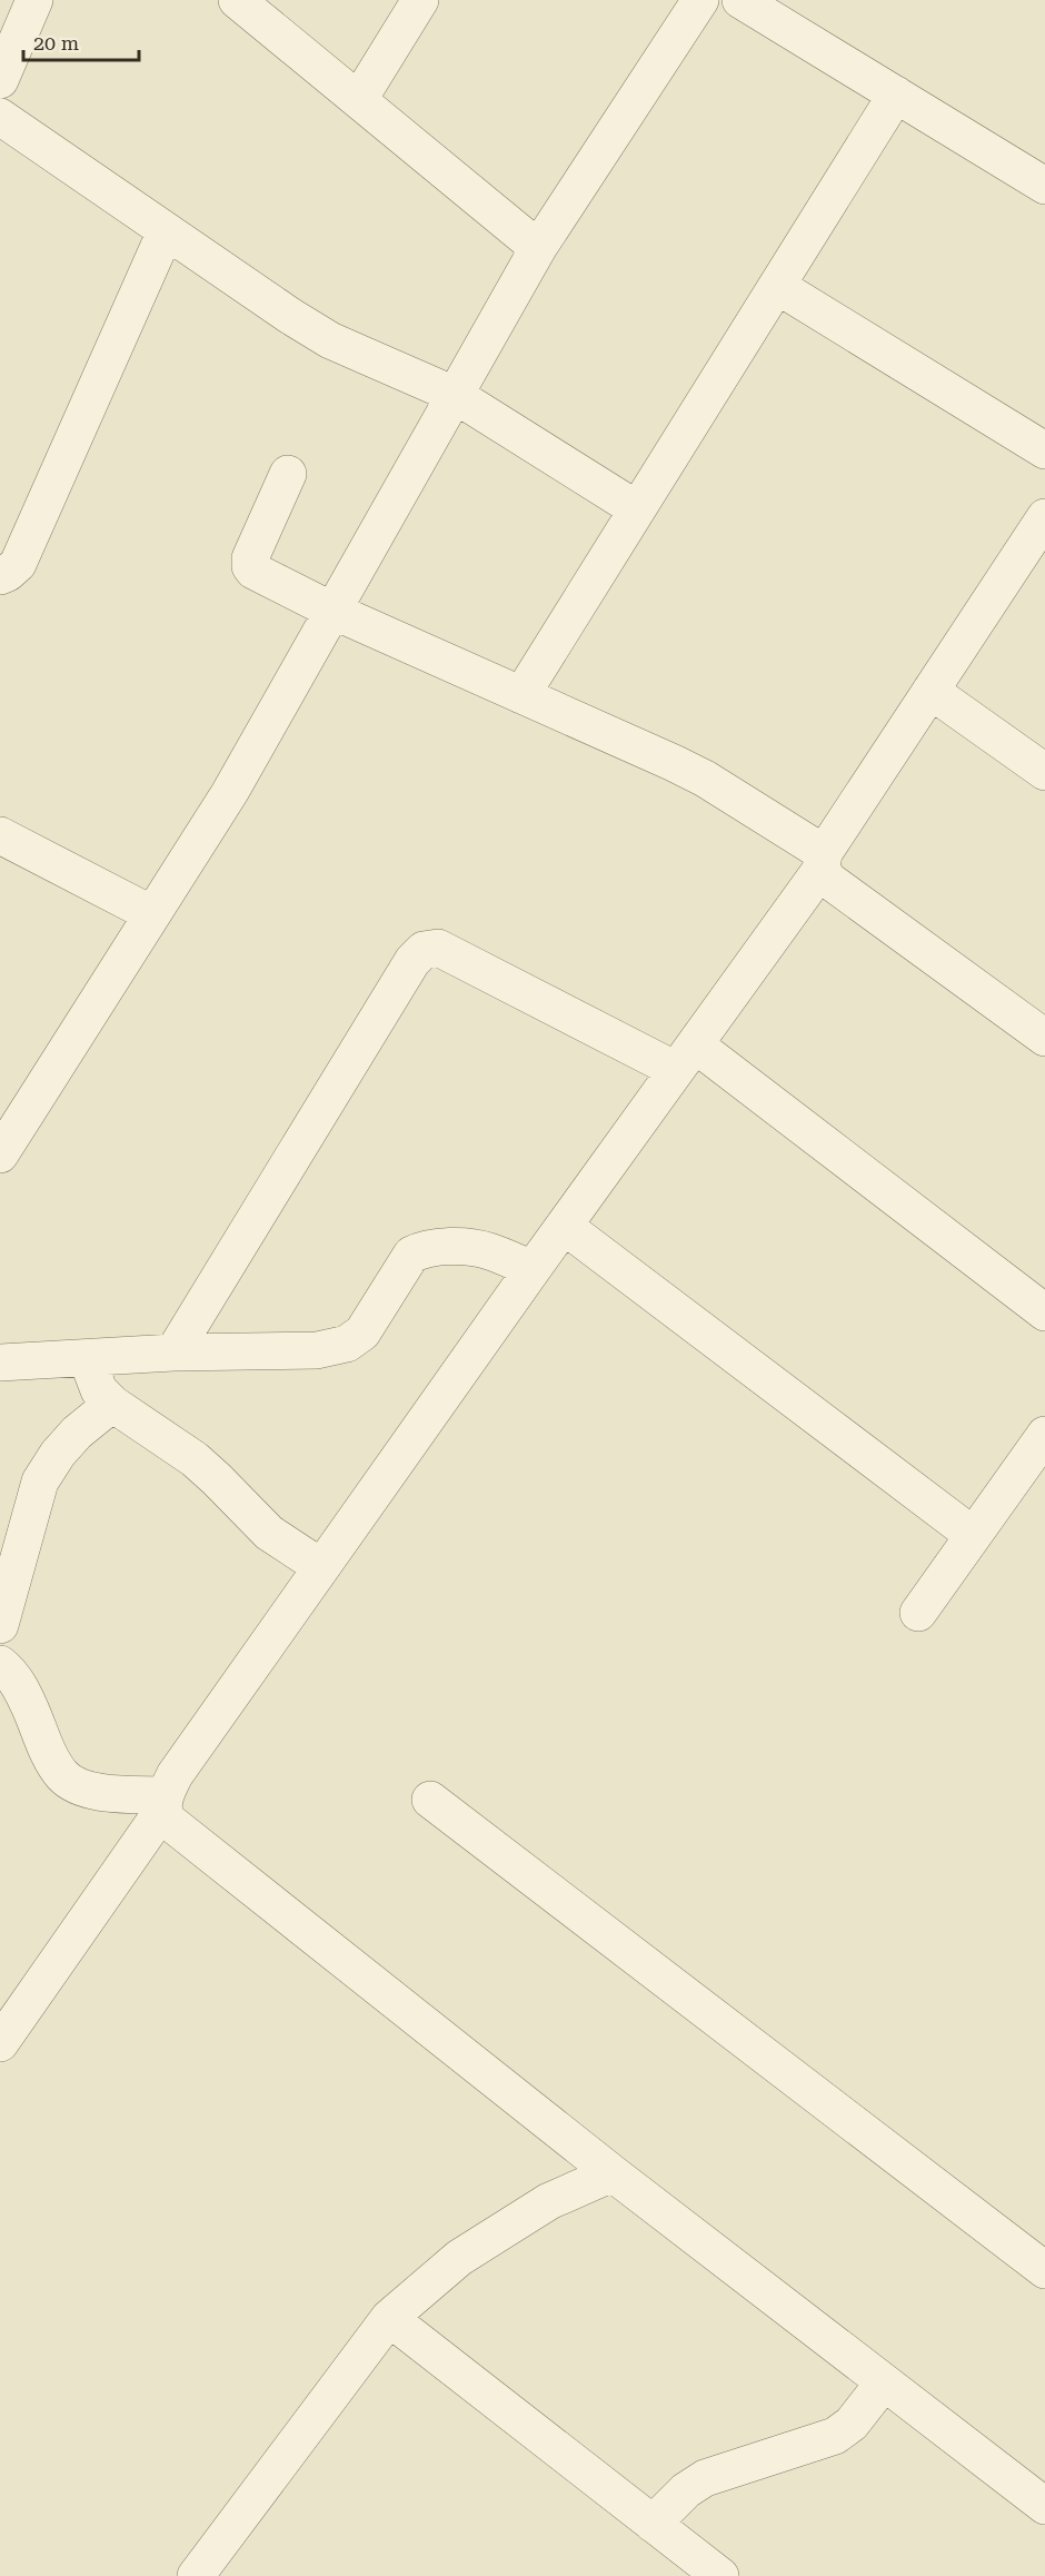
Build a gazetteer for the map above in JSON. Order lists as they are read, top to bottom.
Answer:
{
  "scale_bar": "20 m"
}
